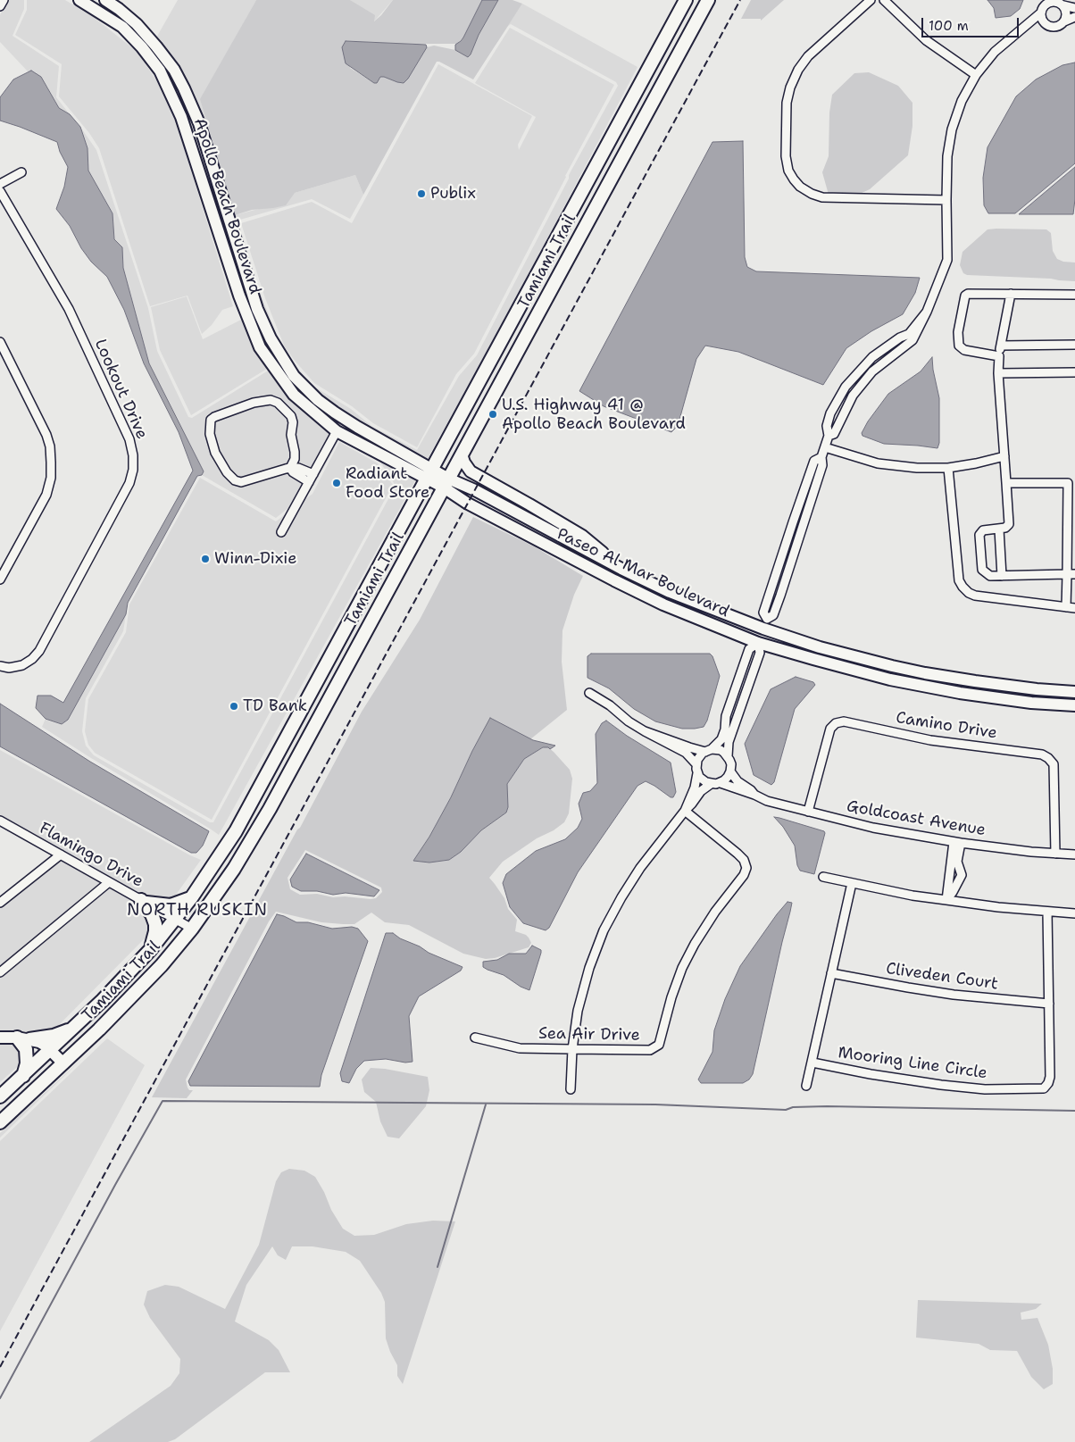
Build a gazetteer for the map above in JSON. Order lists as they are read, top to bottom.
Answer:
{
  "streets": {
    "main road": ["Apollo Beach Boulevard", "Tamiami Trail", "Paseo Al Mar Boulevard"],
    "street": [
      "Lookout Drive",
      "Camino Drive",
      "Goldcoast Avenue",
      "Flamingo Drive",
      "Cliveden Court",
      "Sea Air Drive",
      "Mooring Line Circle"
    ]
  },
  "crossings": [
    ["Apollo Beach Boulevard", "Tamiami Trail"],
    ["Apollo Beach Boulevard", "Paseo Al Mar Boulevard"],
    ["Tamiami Trail", "Paseo Al Mar Boulevard"],
    ["Tamiami Trail", "Flamingo Drive"],
    ["Camino Drive", "Goldcoast Avenue"],
    ["Cliveden Court", "Mooring Line Circle"]
  ],
  "districts": ["NORTH RUSKIN"],
  "places": [
    "Publix",
    "U.S. Highway 41 @ Apollo Beach Boulevard",
    "Radiant Food Store",
    "Winn-Dixie",
    "TD Bank"
  ],
  "scale_bar": "100 m"
}
